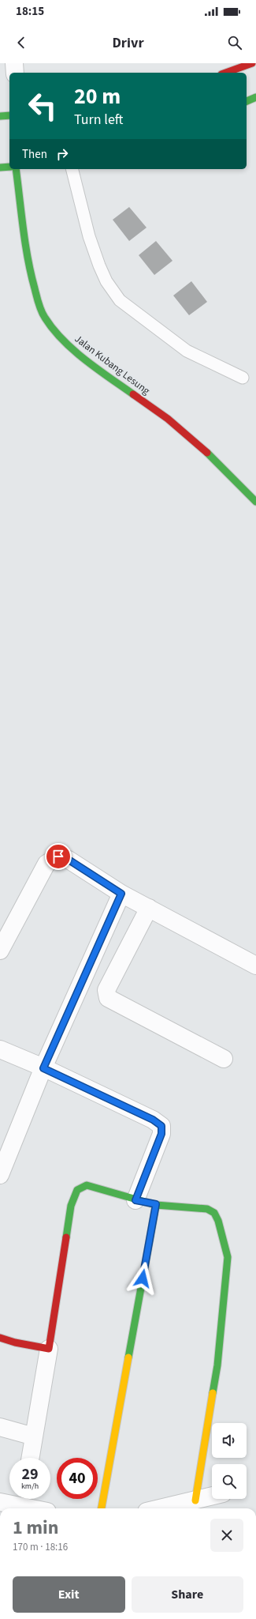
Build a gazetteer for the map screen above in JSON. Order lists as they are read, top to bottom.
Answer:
{
  "streets": {
    "main road": ["Jalan Kubang Lesung"]
  },
  "page": {
    "status": "18:15",
    "header": "Drivr",
    "turn": ["20 m", "Turn left"],
    "then": "Then",
    "speed": "29 km/h",
    "limit": "40",
    "heading": ["1 min", "170 m · 18:16"],
    "buttons": ["Exit", "Share"]
  }
}
